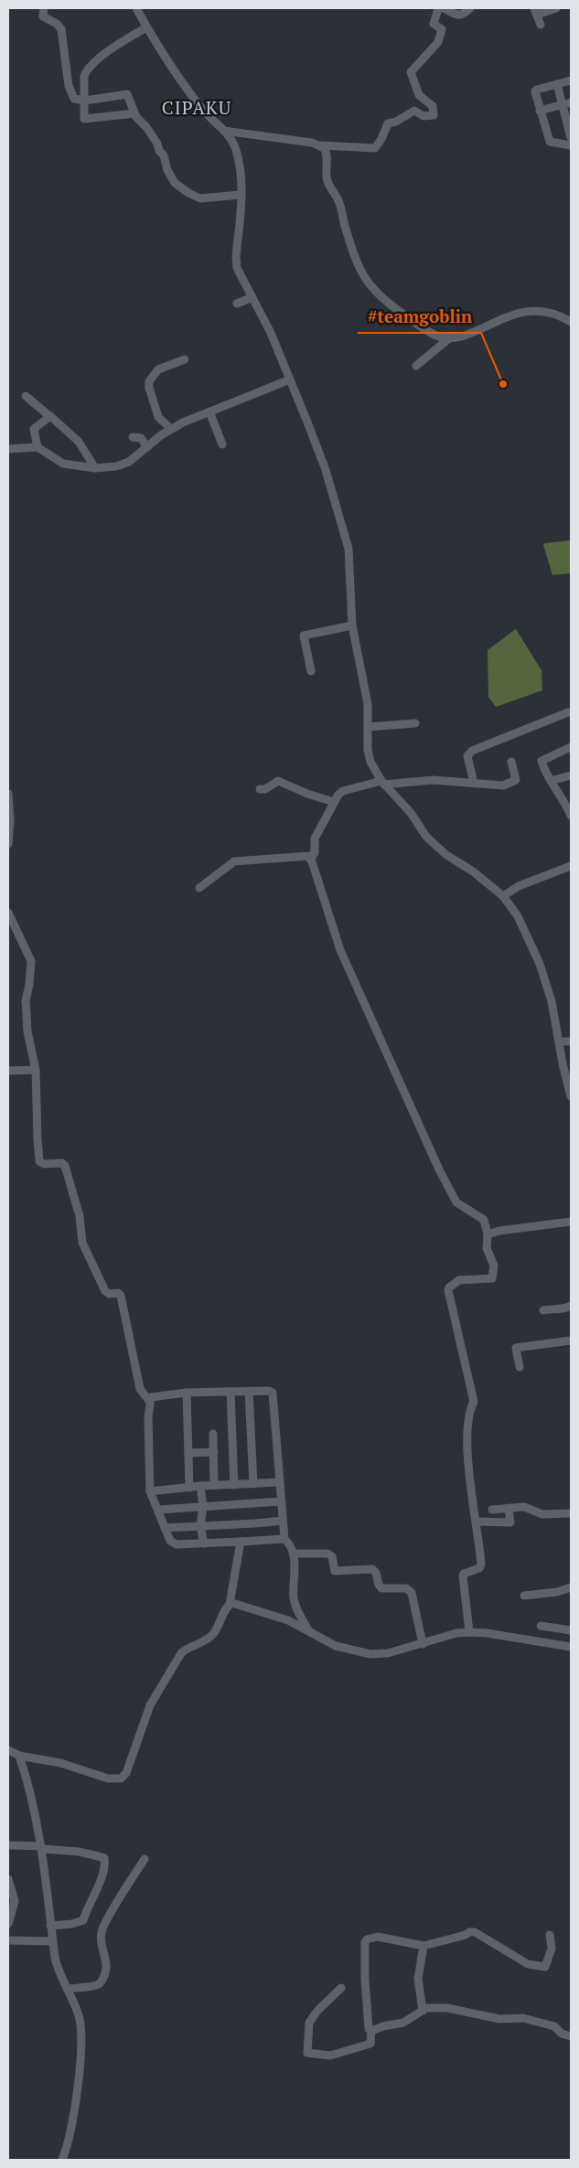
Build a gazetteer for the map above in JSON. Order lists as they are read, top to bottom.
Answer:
{
  "districts": ["CIPAKU"],
  "places": ["#teamgoblin"]
}
